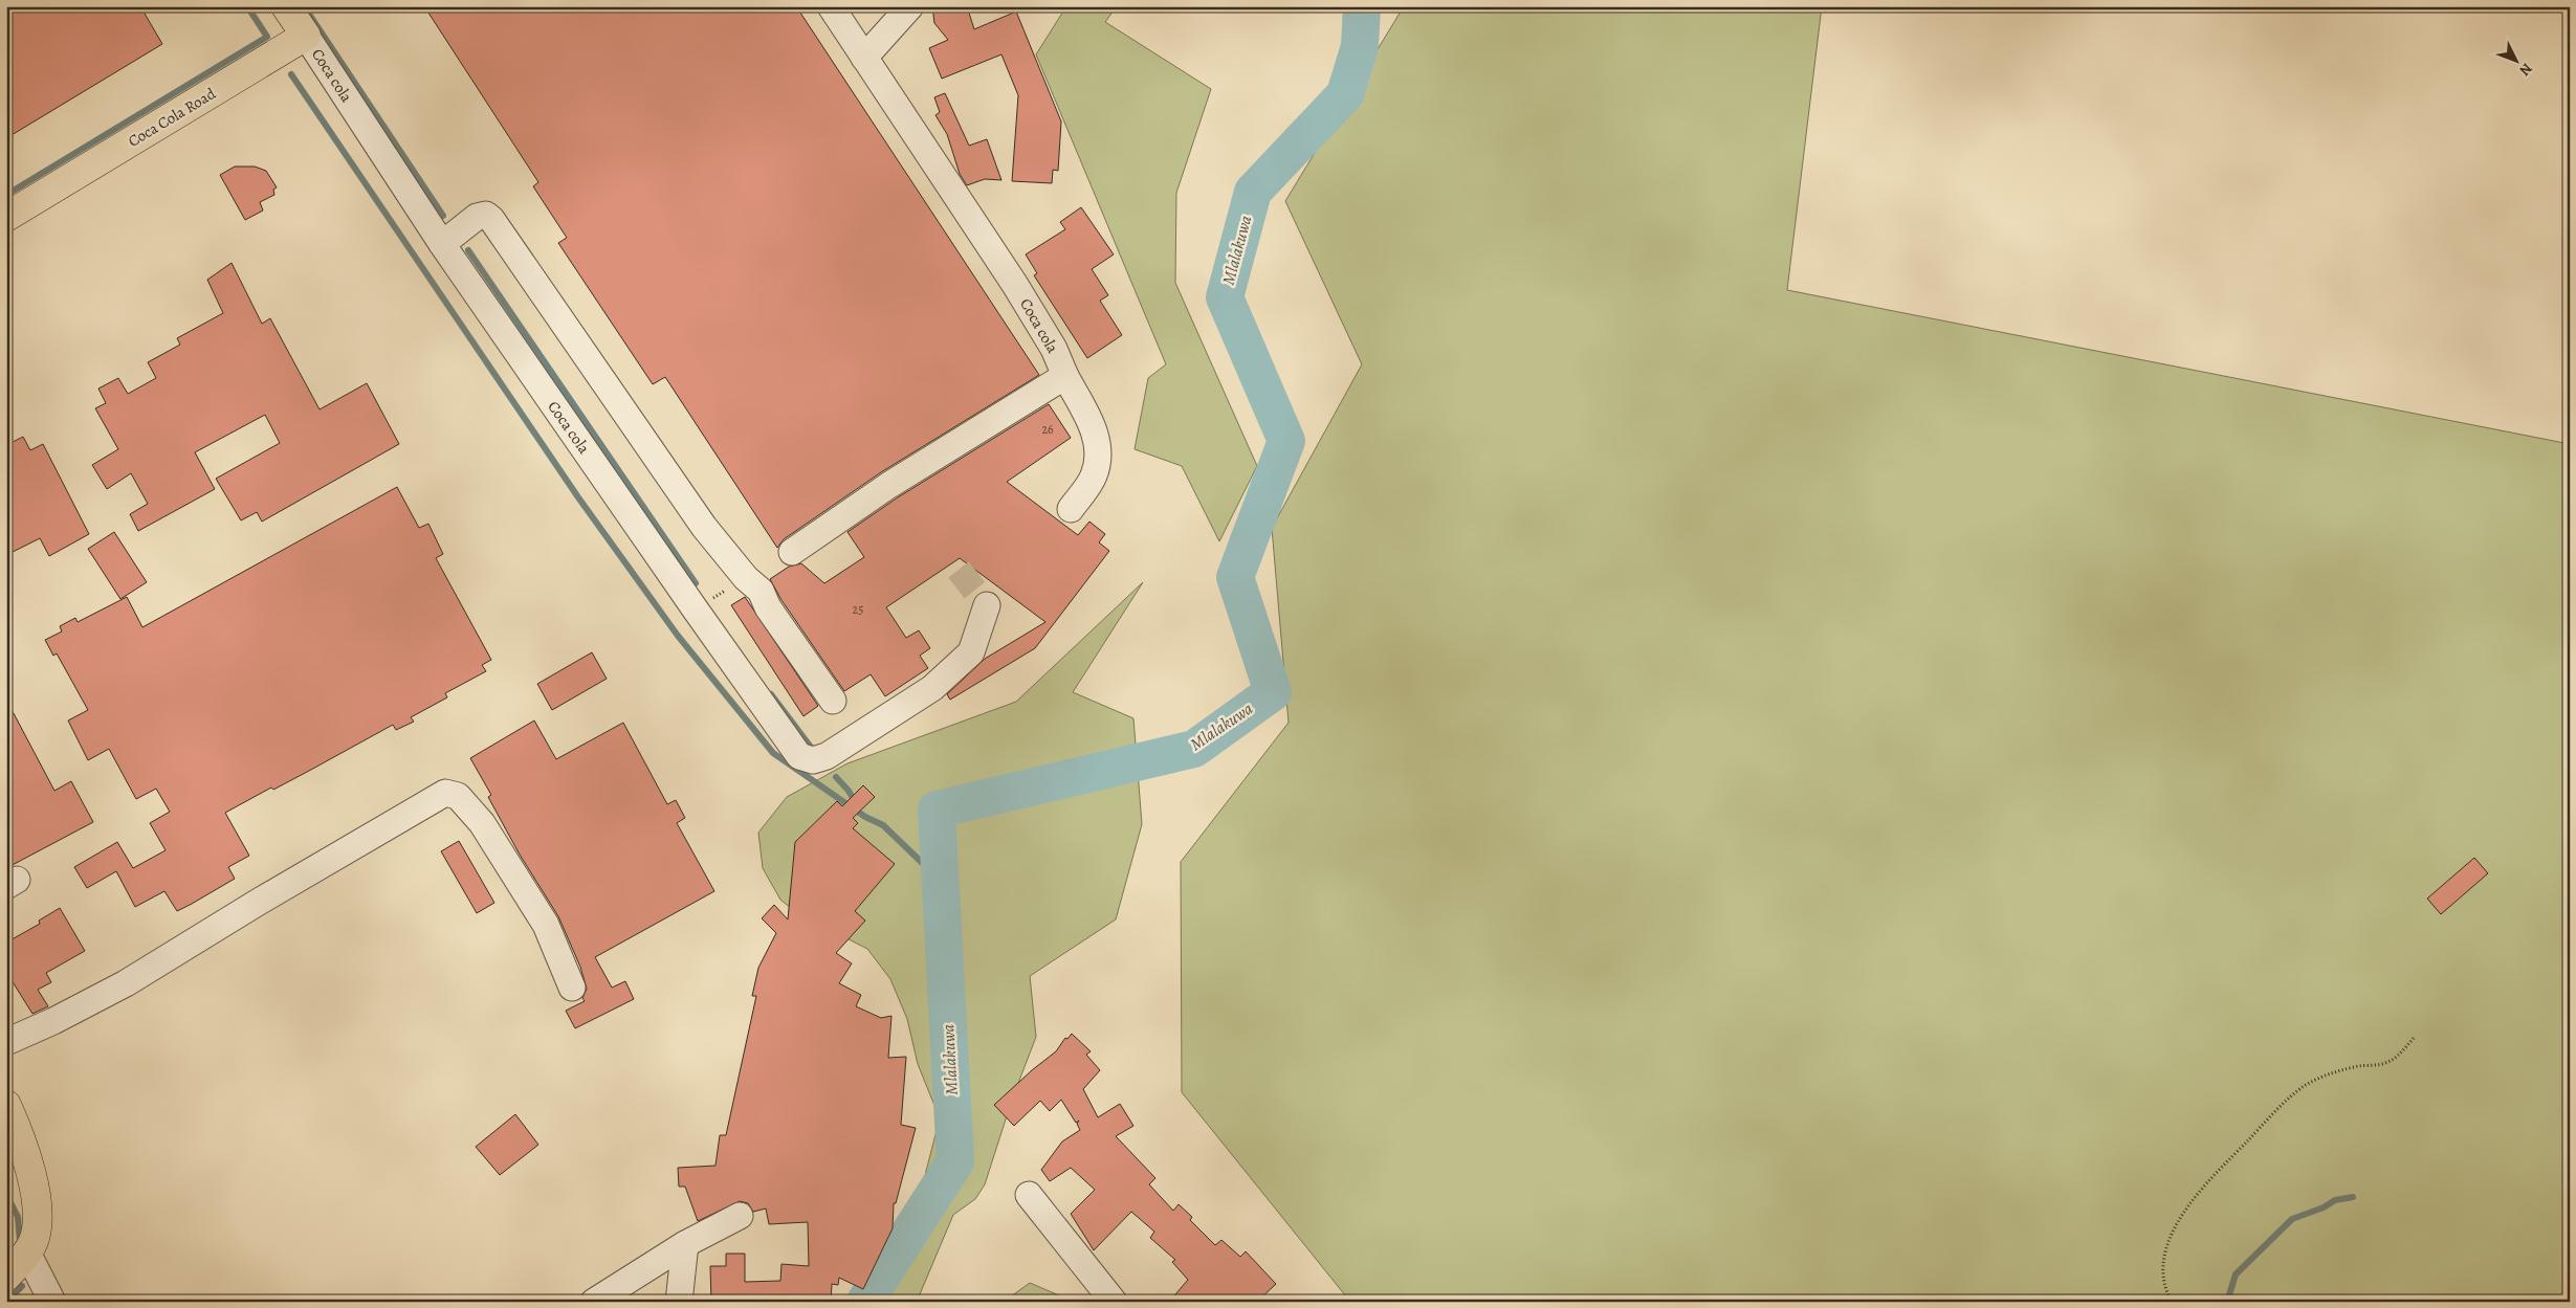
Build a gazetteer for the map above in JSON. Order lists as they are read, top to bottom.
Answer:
{
  "streets": {
    "main road": ["Coca Cola Road"],
    "street": ["Coca cola"]
  },
  "crossings": [
    ["Coca cola", "Coca Cola Road"]
  ],
  "water": ["Mlalakuwa"],
  "house_numbers": ["26", "25"],
  "north": "bottom right"
}
